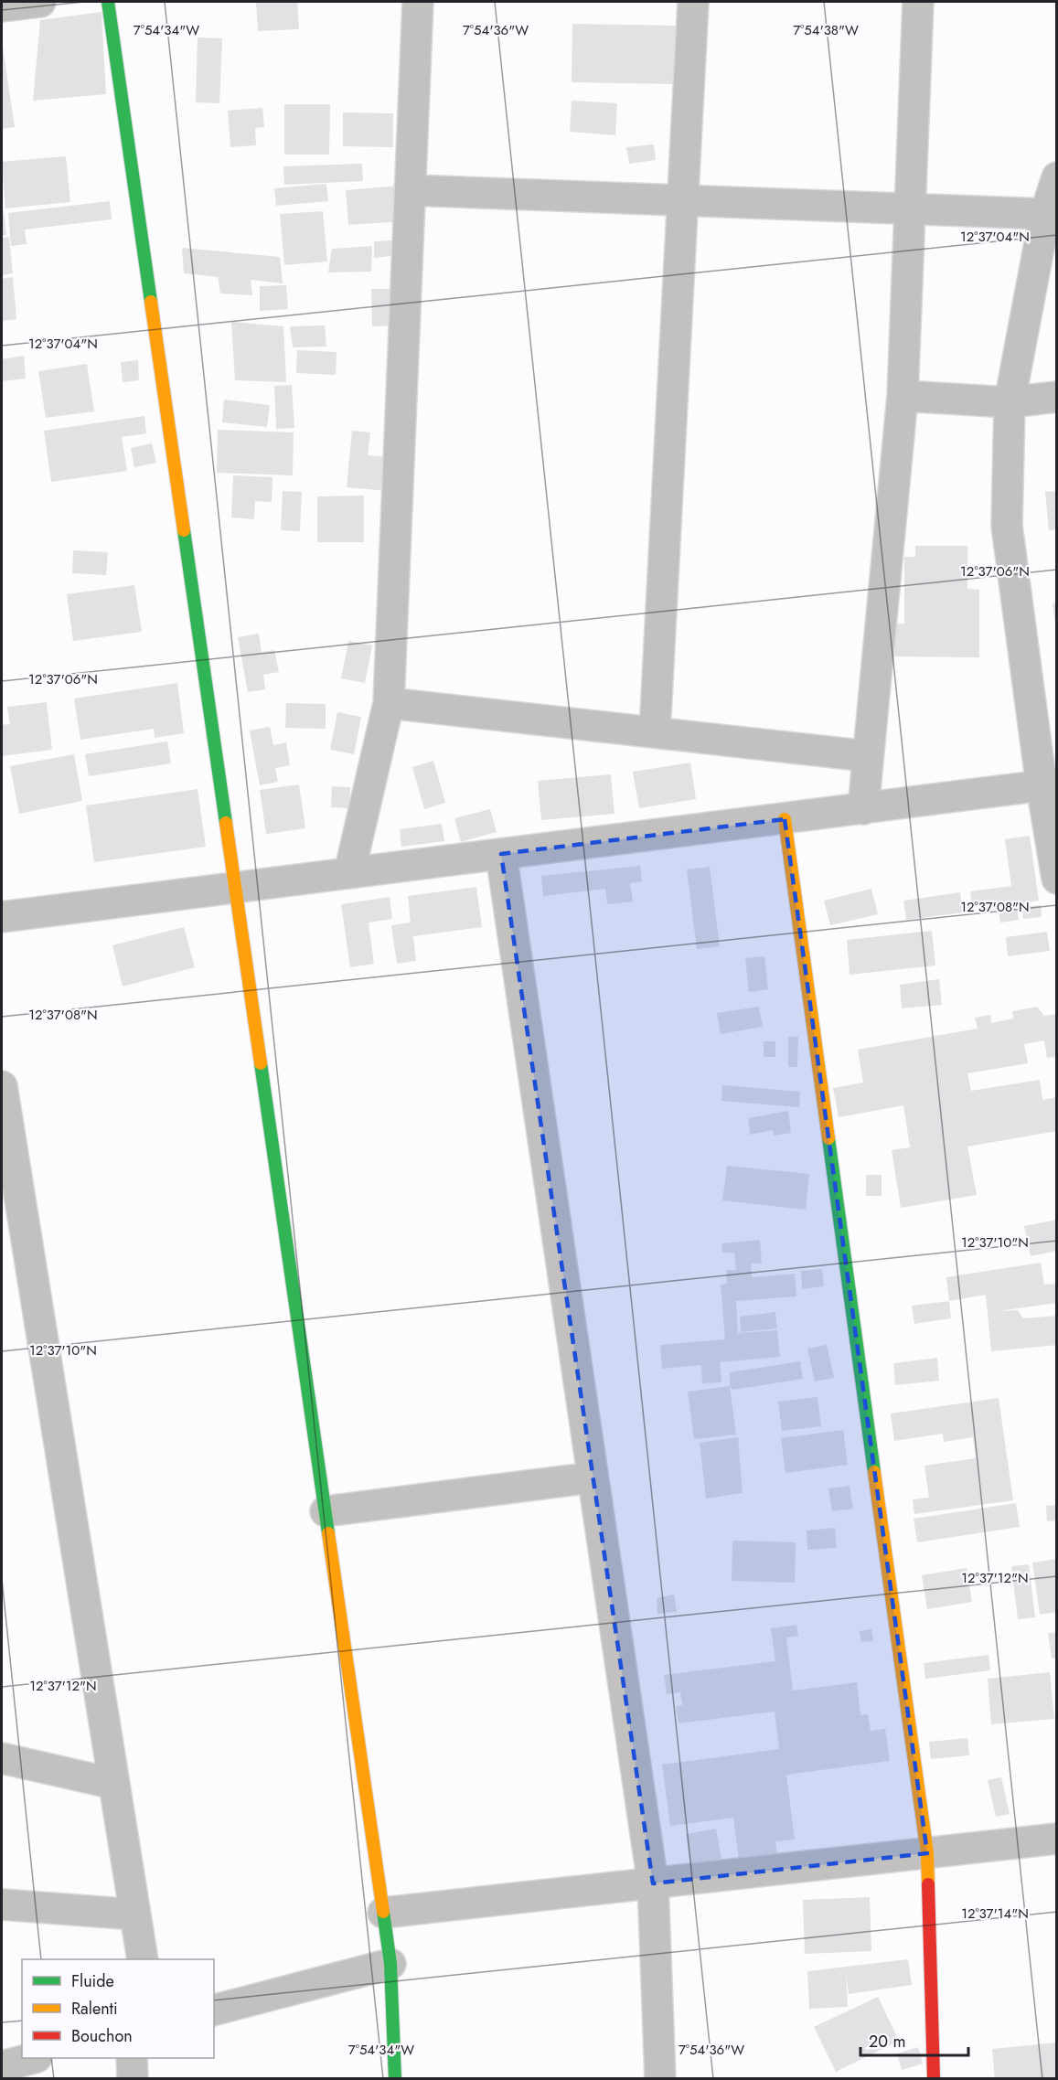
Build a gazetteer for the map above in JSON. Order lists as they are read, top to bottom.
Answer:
{
  "legend": ["Fluide", "Ralenti", "Bouchon"],
  "scale_bar": "20 m",
  "coordinates": [
    "7°54'34\"W",
    "7°54'36\"W",
    "7°54'38\"W",
    "12°37'04\"N",
    "12°37'06\"N",
    "12°37'08\"N",
    "12°37'10\"N",
    "12°37'12\"N",
    "12°37'14\"N"
  ]
}
